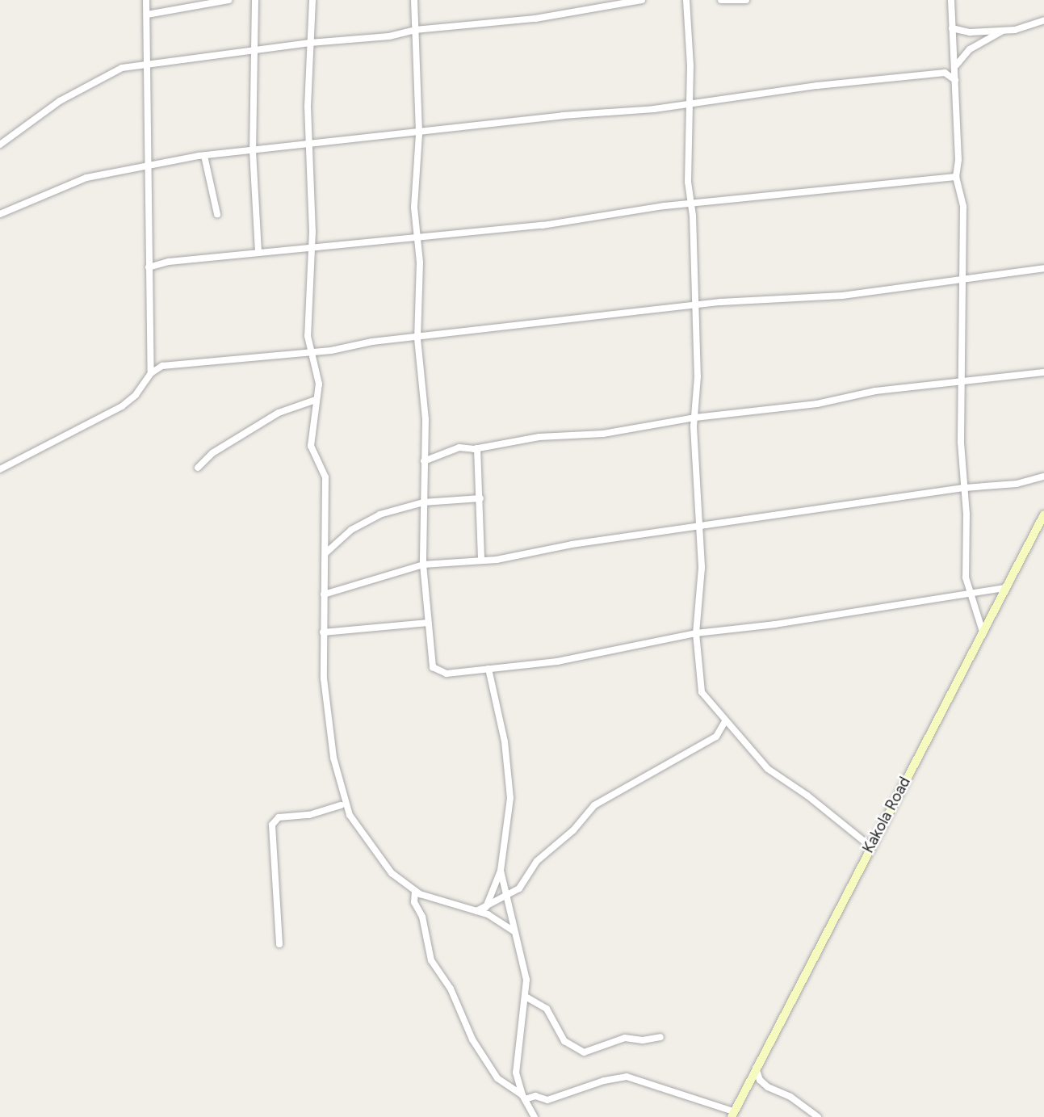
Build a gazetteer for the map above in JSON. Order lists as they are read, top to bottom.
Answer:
{
  "streets": {
    "main road": ["Kakola Road"]
  }
}
